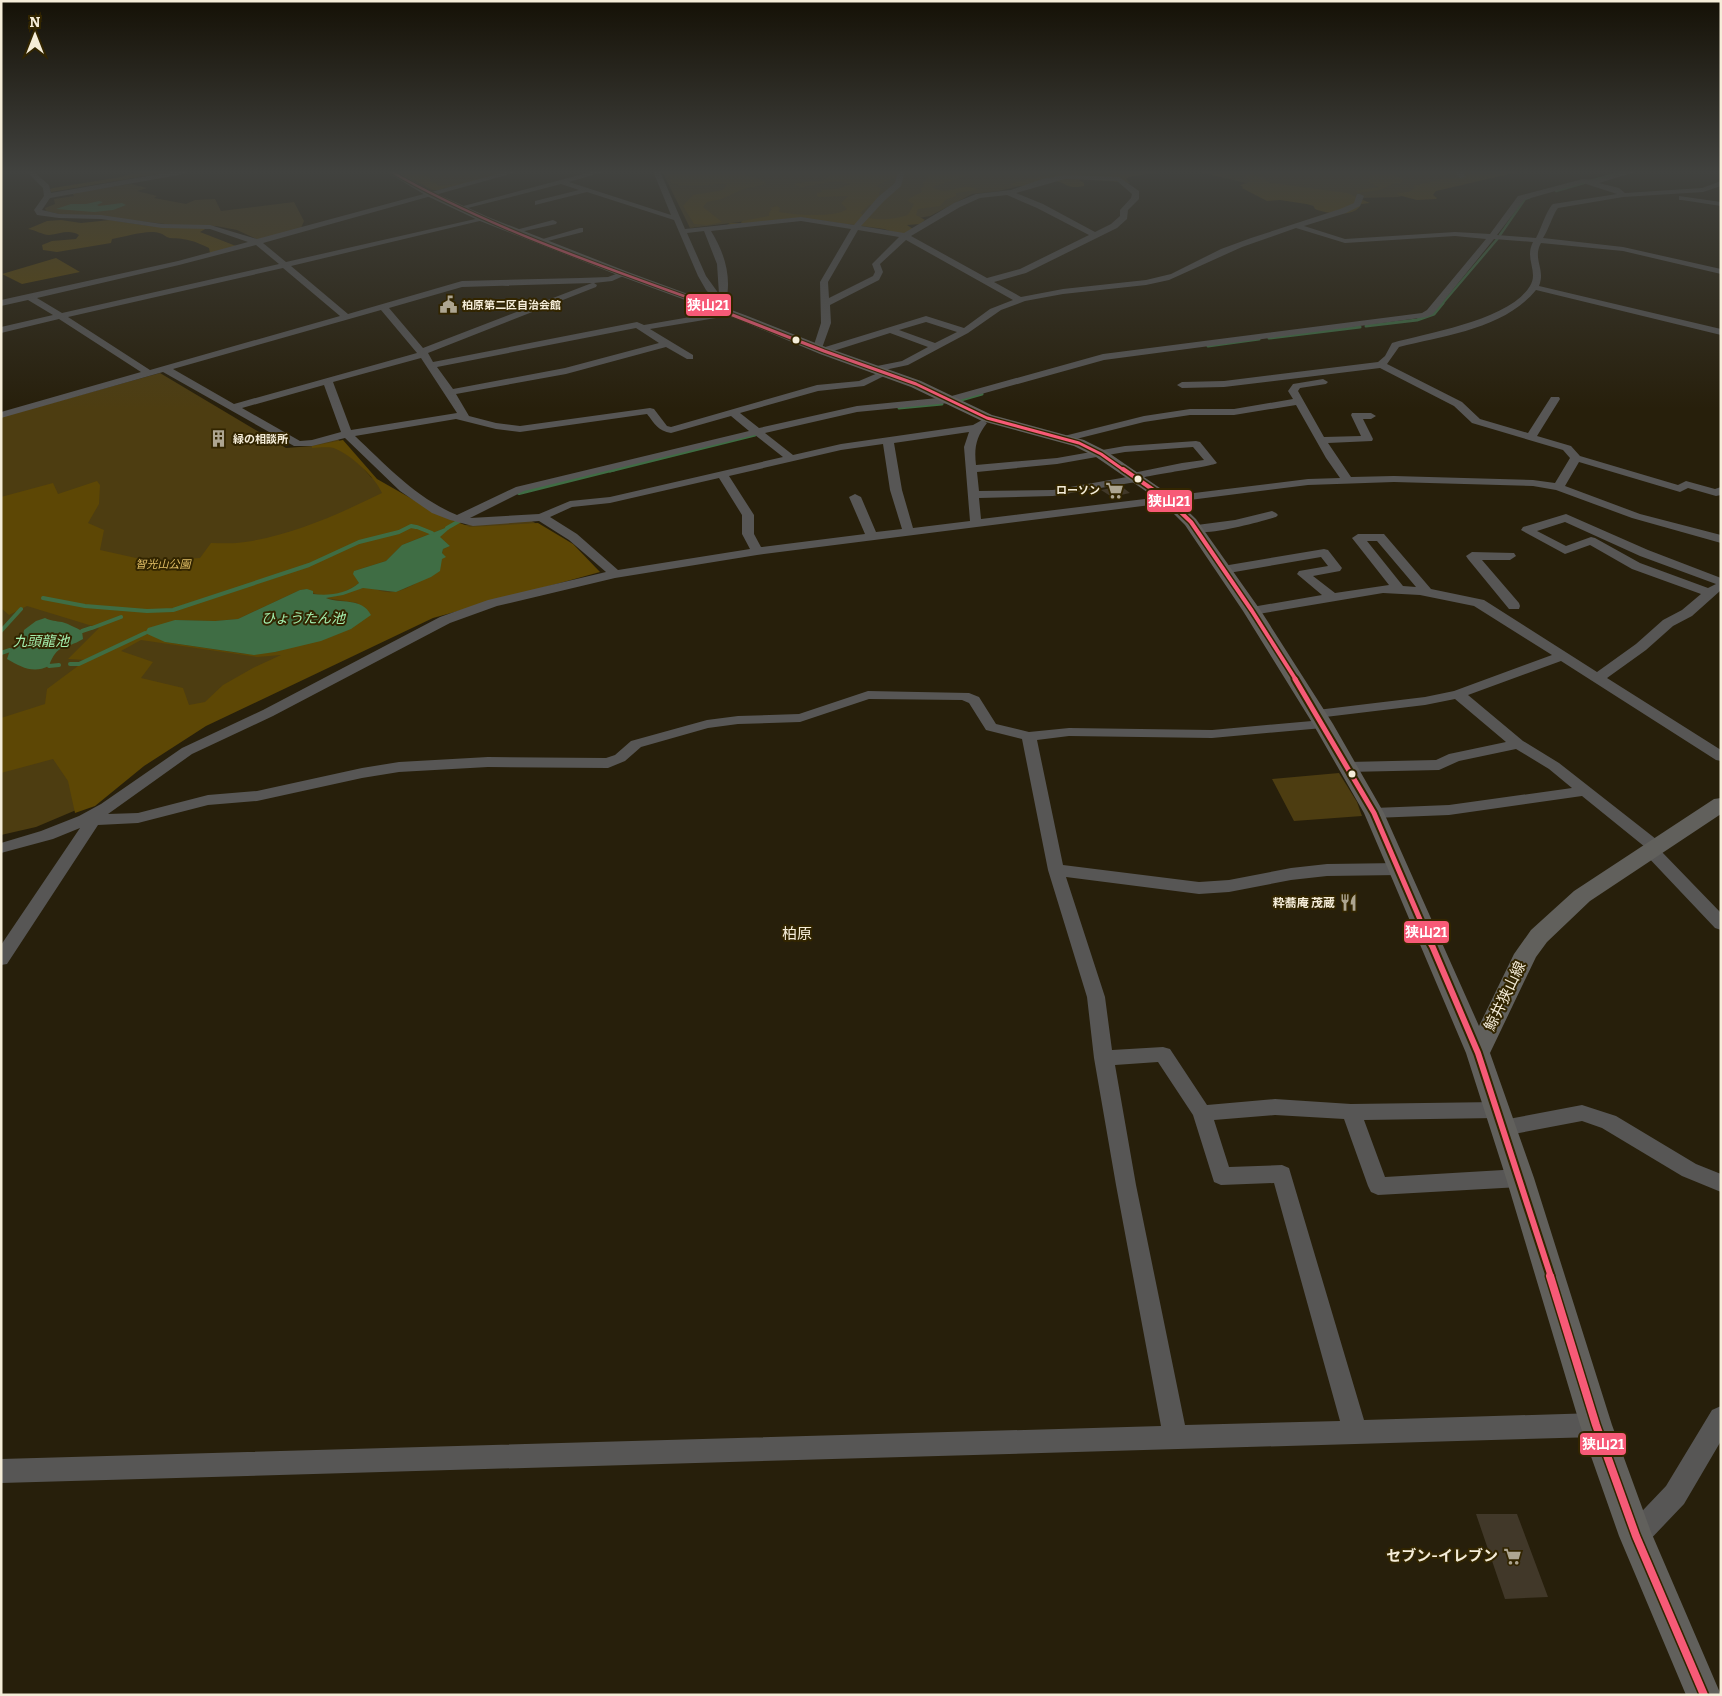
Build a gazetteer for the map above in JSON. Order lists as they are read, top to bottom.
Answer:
{
  "streets": {
    "main road": ["鯨井狭山線"]
  },
  "districts": ["柏原"],
  "water": ["ひょうたん池", "九頭龍池"],
  "parks": ["智光山公園"],
  "places": {
    "public building": ["柏原第二区自治会館"],
    "building": ["緑の相談所"],
    "supermarket": ["ローソン", "セブン-イレブン"],
    "restaurant": ["粋蕎庵 茂蔵"]
  },
  "lines": ["transit line 狭山21"],
  "north": "top"
}
